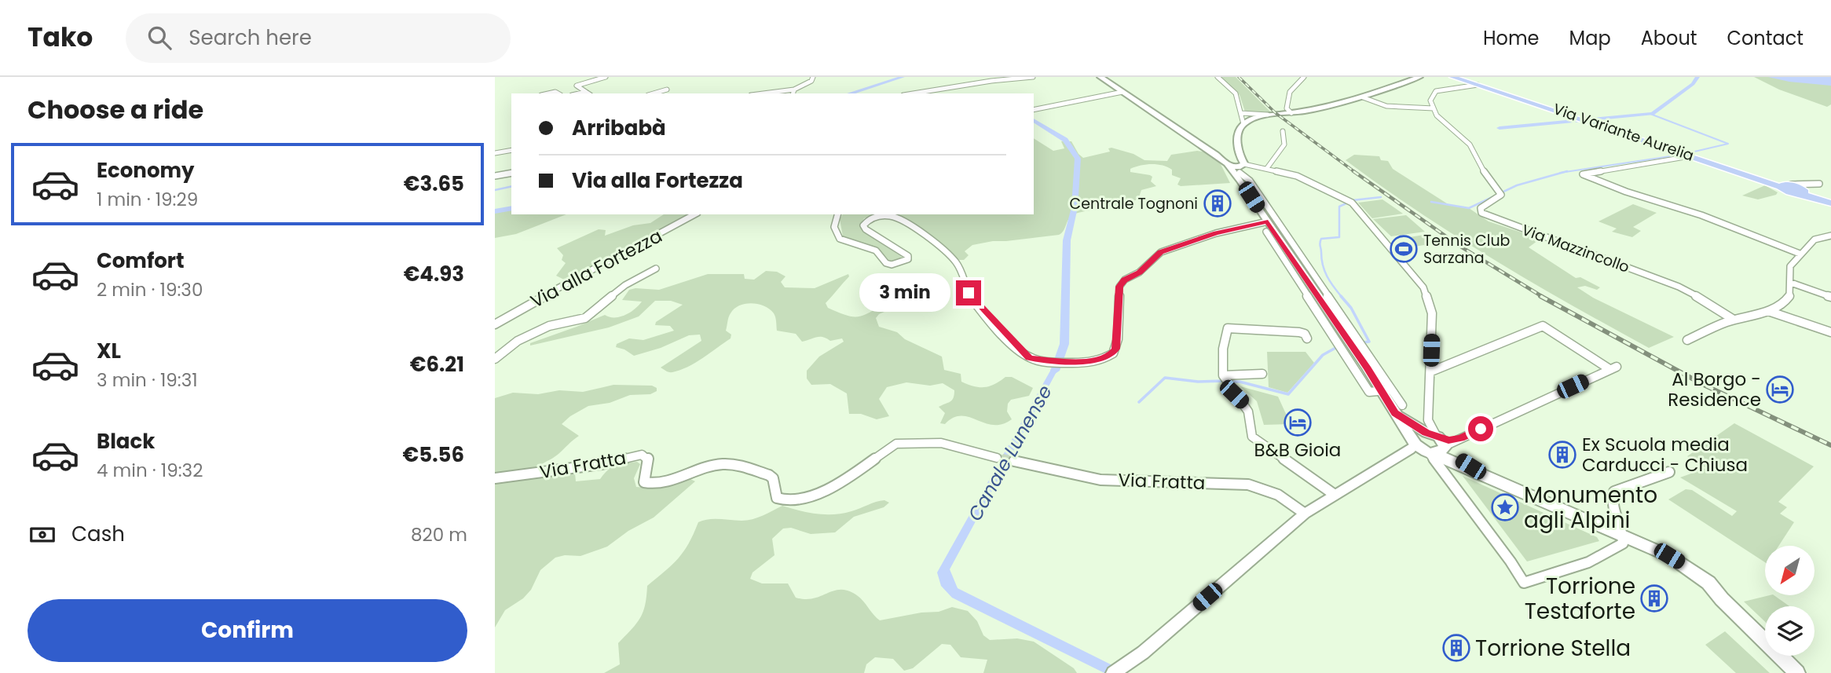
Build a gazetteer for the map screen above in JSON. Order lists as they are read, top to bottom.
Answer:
{
  "streets": {
    "main road": ["Via Variante Aurelia"],
    "street": ["Via Mazzincollo", "Via alla Fortezza", "Via Fratta"]
  },
  "water": ["Canale Lunense"],
  "places": {
    "building": [
      "Centrale Tognoni",
      "Ex Scuola media Carducci - Chiusa",
      "Torrione Testaforte",
      "Torrione Stella"
    ],
    "sports": ["Tennis Club Sarzana"],
    "hotel": ["Al Borgo - Residence", "B&B Gioia"],
    "place": ["Monumento agli Alpini"]
  },
  "north": "bottom left",
  "page": {
    "header": "Tako",
    "search": "Search here",
    "nav": [
      "Home",
      "Map",
      "About",
      "Contact"
    ],
    "heading": "Choose a ride",
    "banner": ["Arribabà", "Via alla Fortezza"],
    "list": [
      {
        "name": "Economy",
        "note": "1 min · 19:29",
        "value": "€3.65"
      },
      {
        "name": "Comfort",
        "note": "2 min · 19:30",
        "value": "€4.93"
      },
      {
        "name": "XL",
        "note": "3 min · 19:31",
        "value": "€6.21"
      },
      {
        "name": "Black",
        "note": "4 min · 19:32",
        "value": "€5.56"
      }
    ],
    "bubble": "3 min",
    "pay": ["Cash", "820 m"],
    "buttons": "Confirm"
  }
}
